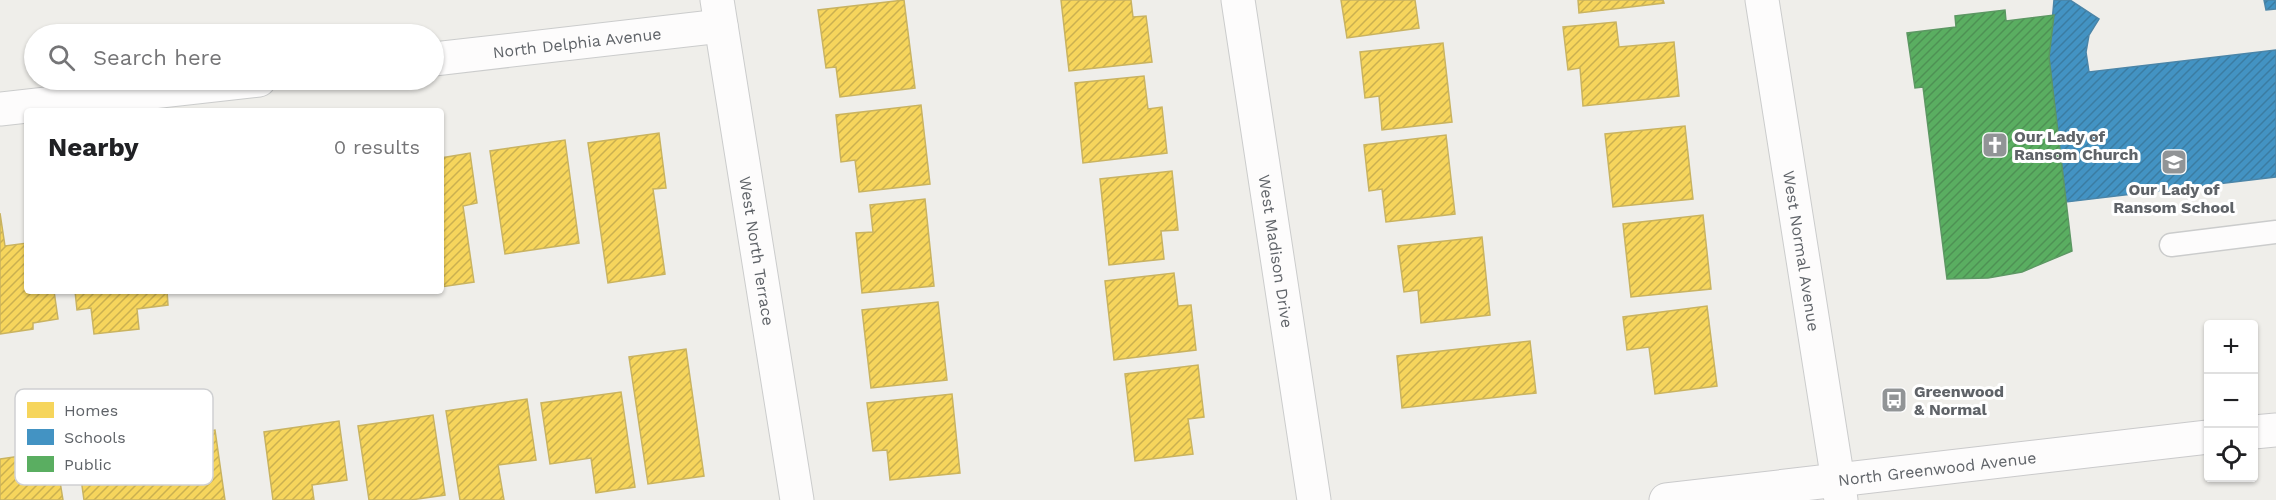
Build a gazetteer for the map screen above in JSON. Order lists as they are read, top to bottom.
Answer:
{
  "streets": {
    "street": [
      "North Delphia Avenue",
      "West North Terrace",
      "West Madison Drive",
      "West Normal Avenue",
      "North Greenwood Avenue"
    ]
  },
  "crossings": [
    ["North Delphia Avenue", "West North Terrace"],
    ["West Normal Avenue", "North Greenwood Avenue"]
  ],
  "places": {
    "church": ["Our Lady of Ransom Church"],
    "school or university": ["Our Lady of Ransom School"],
    "bus stop": ["Greenwood & Normal"]
  },
  "legend": ["Homes", "Schools", "Public"],
  "page": {
    "search": "Search here",
    "heading": ["Nearby", "0 results"],
    "map_buttons": ["+", "−"]
  }
}
